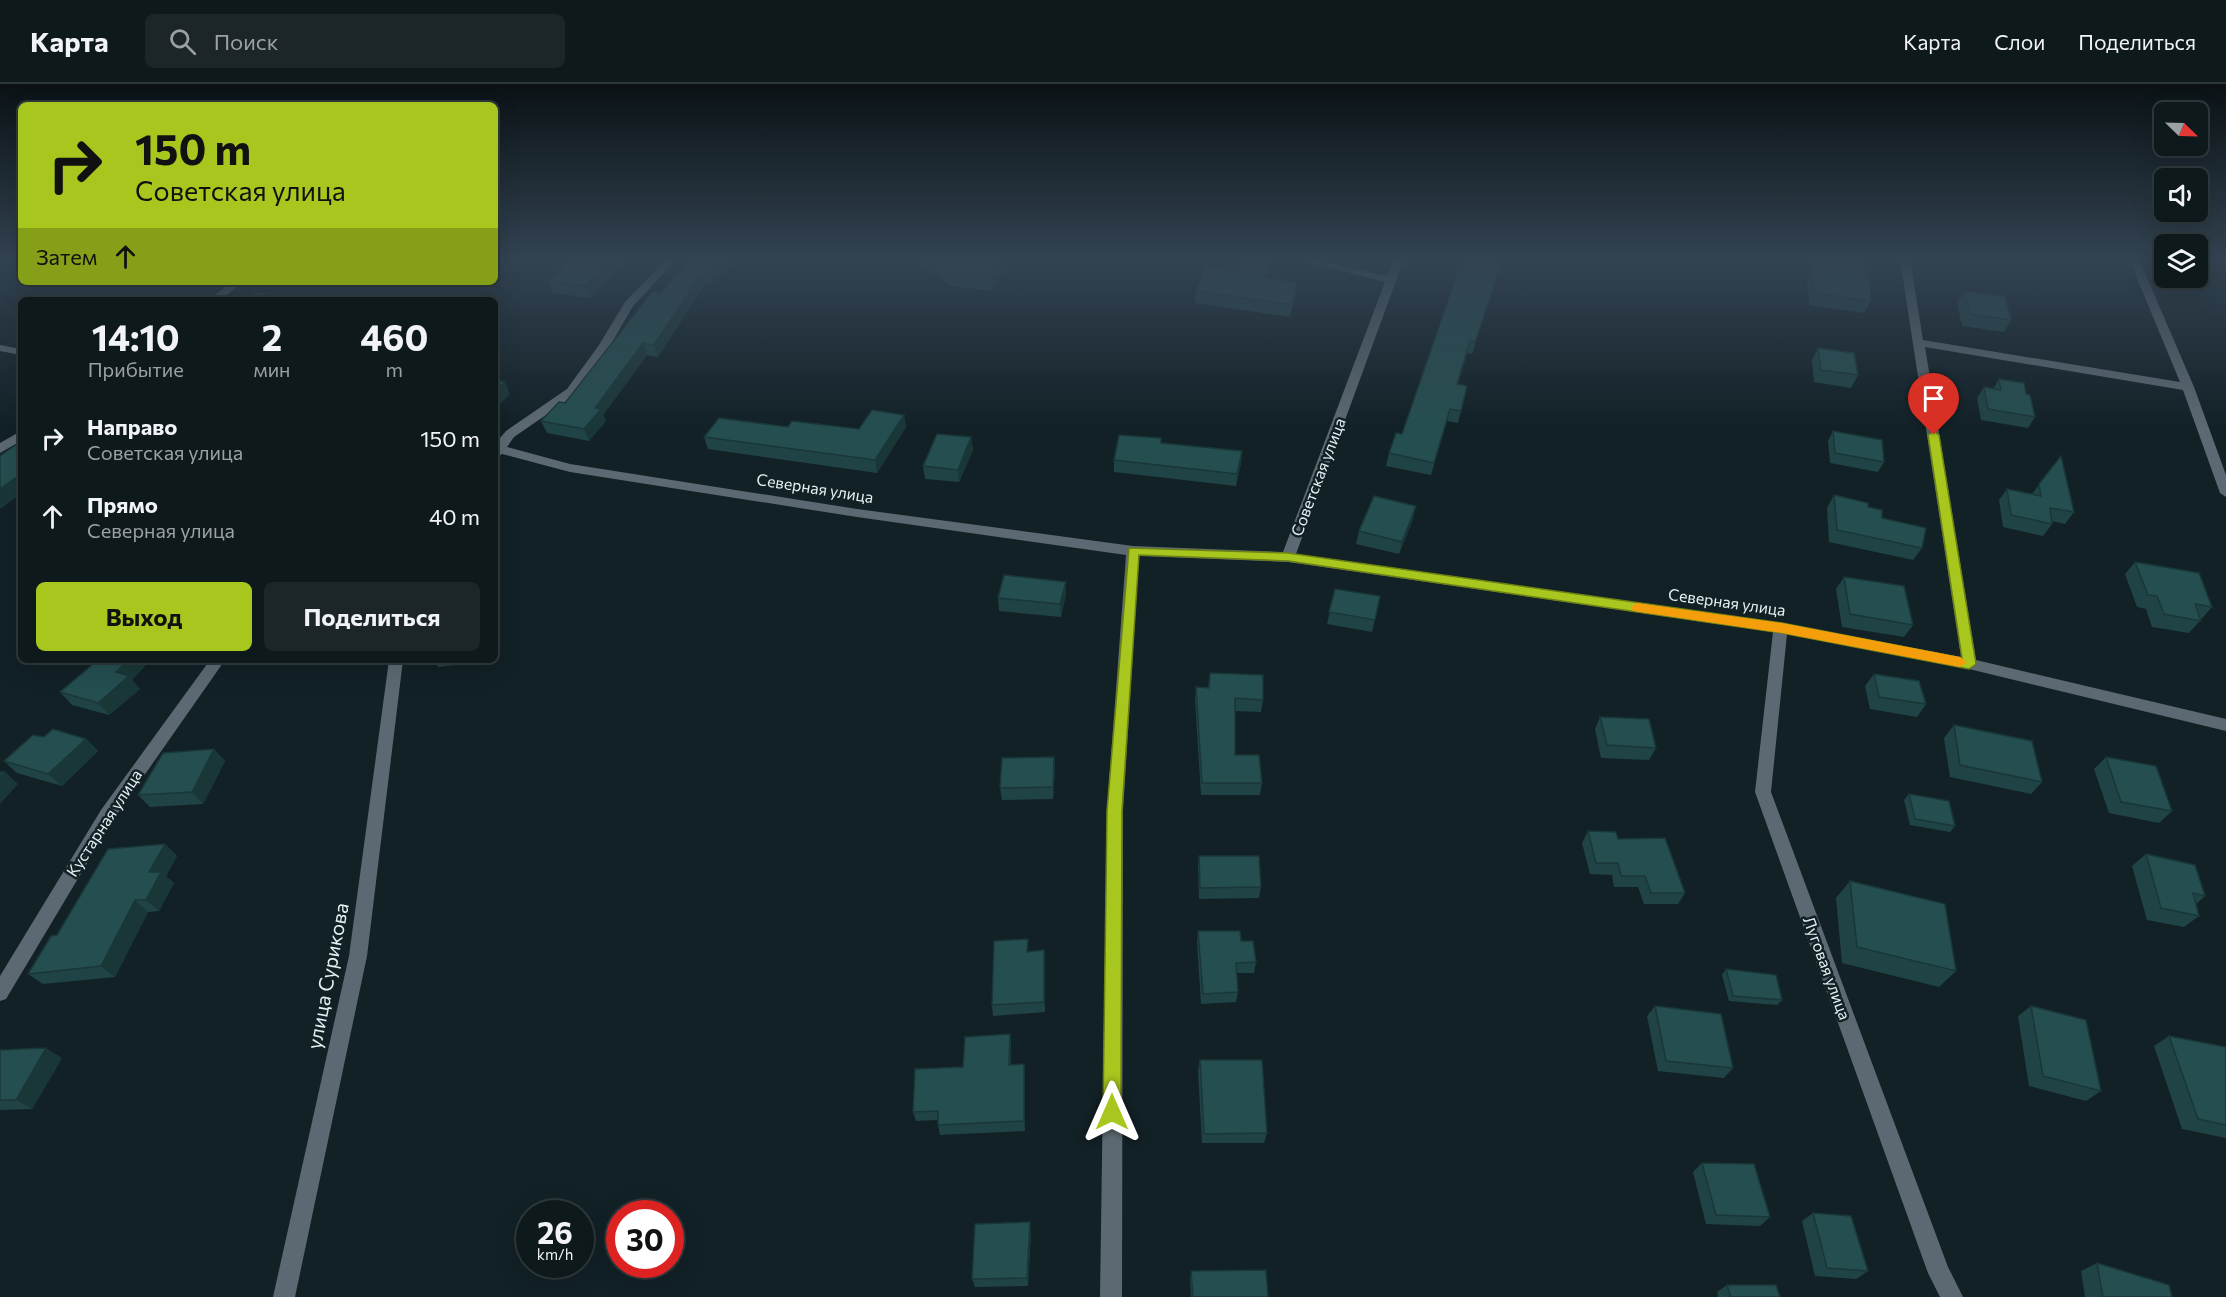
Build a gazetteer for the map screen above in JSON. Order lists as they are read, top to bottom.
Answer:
{
  "streets": {
    "street": [
      "Советская улица",
      "Северная улица",
      "Кустарная улица",
      "Луговая улица",
      "улица Сурикова"
    ]
  },
  "crossings": [
    ["Советская улица", "Северная улица"],
    ["Северная улица", "Луговая улица"]
  ],
  "north": "bottom right",
  "page": {
    "header": "Карта",
    "search": "Поиск",
    "nav": ["Карта", "Слои", "Поделиться"],
    "turn": ["150 m", "Советская улица"],
    "then": "Затем",
    "eta": [
      "14:10",
      "Прибытие",
      "2",
      "мин",
      "460",
      "m"
    ],
    "list": [
      {
        "name": "Направо",
        "note": "Советская улица",
        "value": "150 m"
      },
      {
        "name": "Прямо",
        "note": "Северная улица",
        "value": "40 m"
      }
    ],
    "buttons": ["Выход", "Поделиться"],
    "speed": "26 km/h",
    "limit": "30"
  }
}
